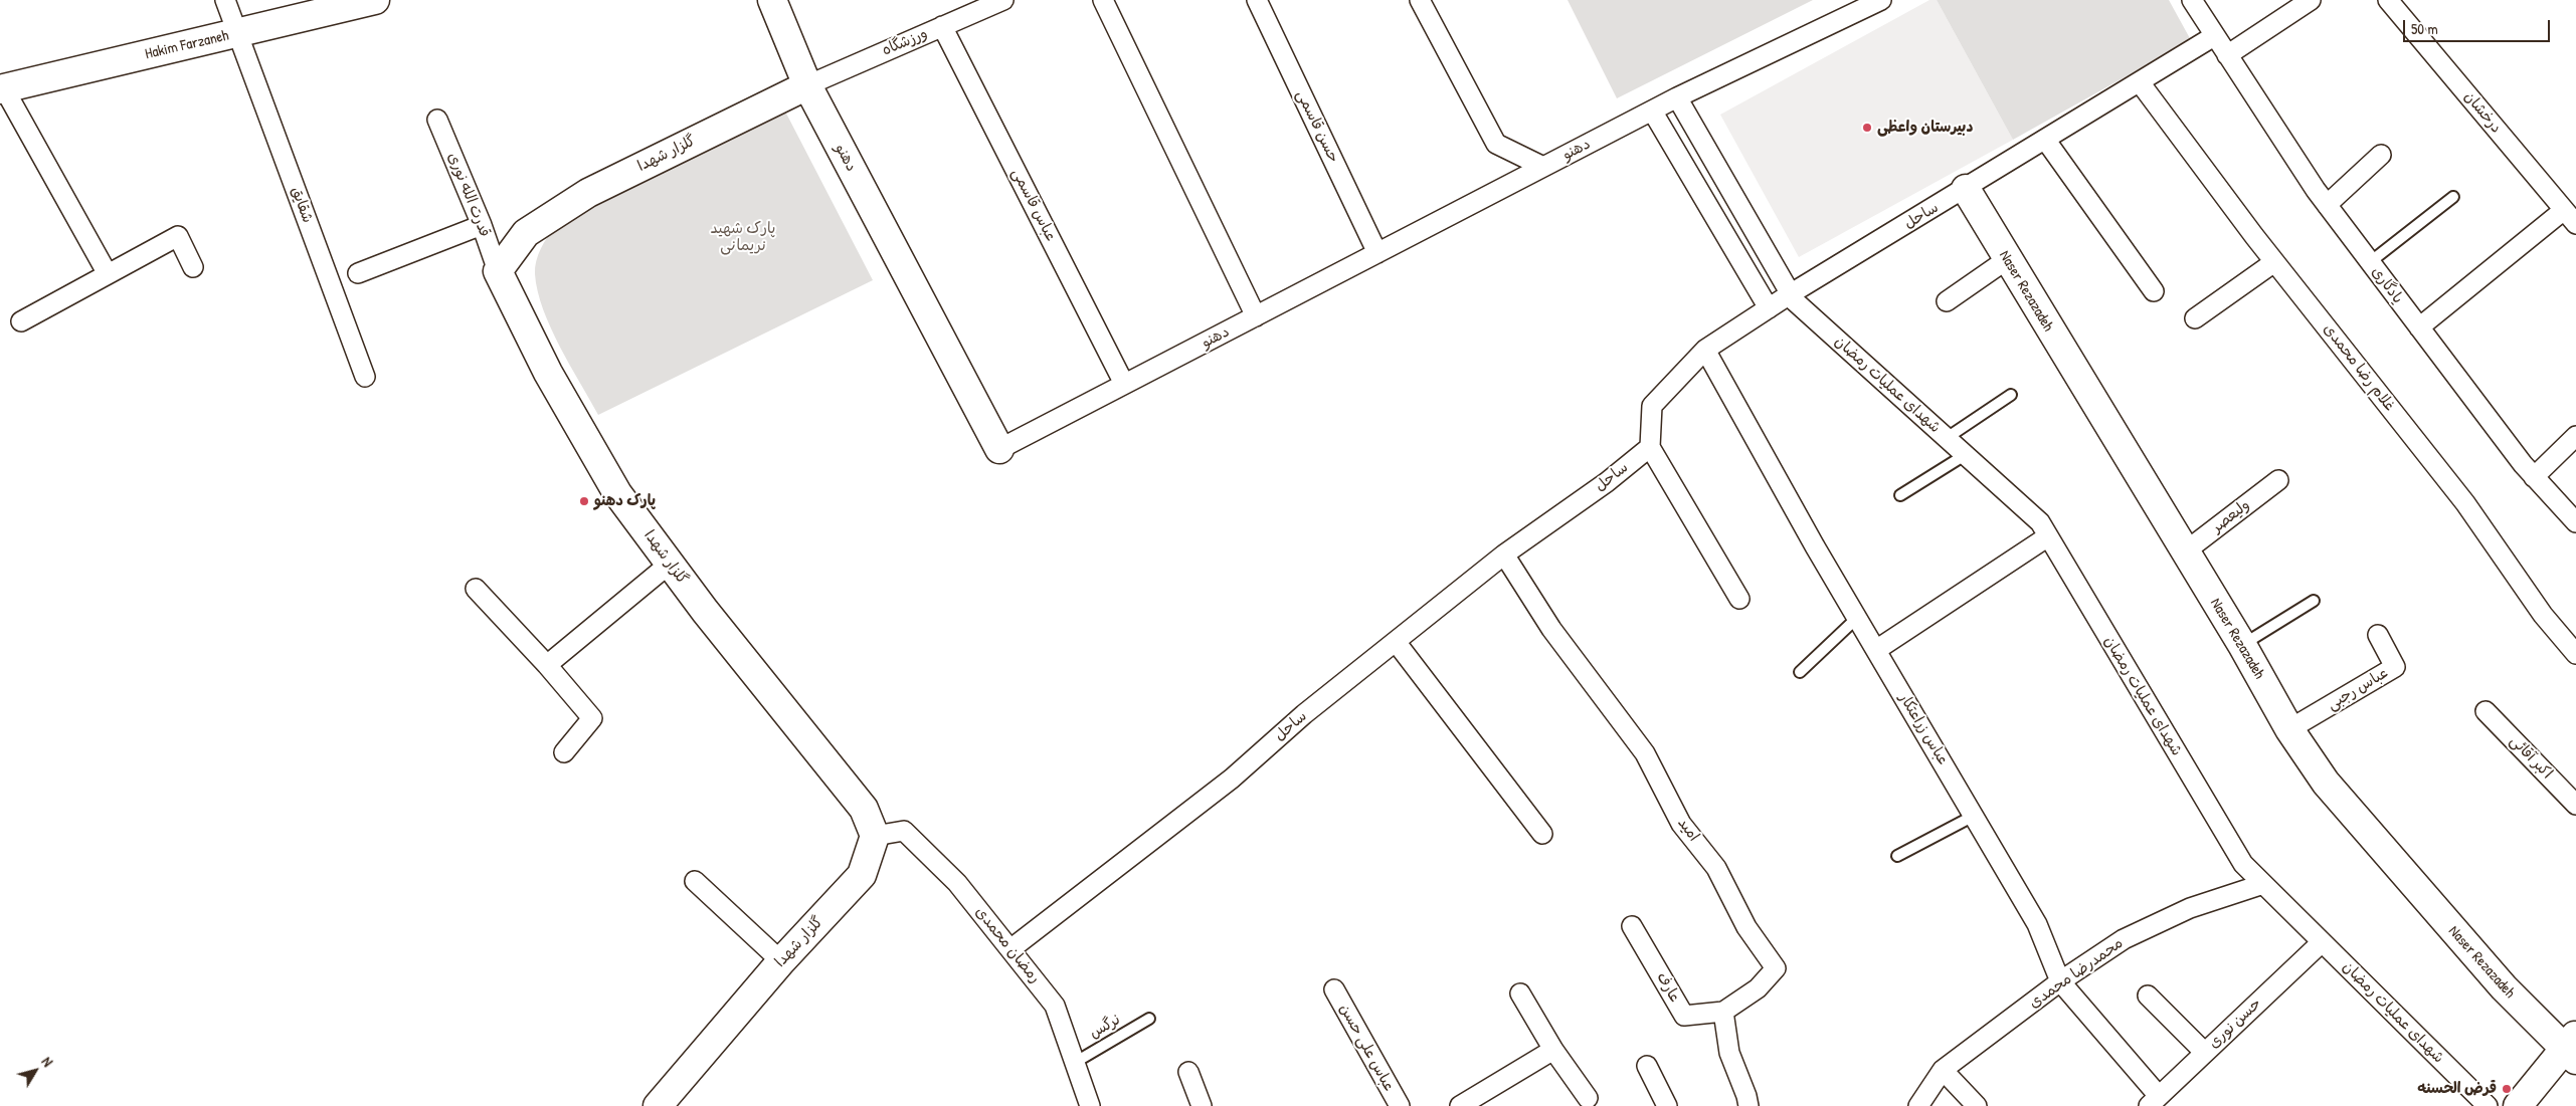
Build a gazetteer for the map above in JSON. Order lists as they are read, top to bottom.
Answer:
{
  "streets": {
    "street": [
      "ورزشگاه",
      "Hakim Farzaneh",
      "درخشان",
      "حسن قاسمی",
      "دهنو",
      "گلزار شهدا",
      "قدرت الله نوری",
      "شقایق",
      "عباس قاسمی",
      "ساحل",
      "یادگاری",
      "Naser Rezazadeh",
      "غلام رضا محمدی",
      "شهدای عملیات رمضان",
      "ولیعصر",
      "عباس رجبی",
      "عباس زراعتکار",
      "اکبر آقائی",
      "امید",
      "رمضان محمدی",
      "محمدرضا محمدی",
      "عارف",
      "حسن نوری",
      "عباس علی حسن"
    ],
    "lane": ["نرگس"]
  },
  "crossings": [
    ["ورزشگاه", "دهنو"],
    ["ورزشگاه", "گلزار شهدا"],
    ["ورزشگاه", "عباس قاسمی"],
    ["Hakim Farzaneh", "شقایق"],
    ["حسن قاسمی", "دهنو"],
    ["دهنو", "گلزار شهدا"],
    ["دهنو", "عباس قاسمی"],
    ["دهنو", "شهدای عملیات رمضان"],
    ["گلزار شهدا", "قدرت الله نوری"],
    ["گلزار شهدا", "رمضان محمدی"],
    ["ساحل", "یادگاری"],
    ["ساحل", "Naser Rezazadeh"],
    ["ساحل", "غلام رضا محمدی"],
    ["ساحل", "شهدای عملیات رمضان"],
    ["ساحل", "عباس زراعتکار"],
    ["ساحل", "امید"],
    ["ساحل", "رمضان محمدی"],
    ["Naser Rezazadeh", "ولیعصر"],
    ["Naser Rezazadeh", "عباس رجبی"],
    ["شهدای عملیات رمضان", "محمدرضا محمدی"],
    ["شهدای عملیات رمضان", "حسن نوری"],
    ["عباس زراعتکار", "محمدرضا محمدی"],
    ["عباس زراعتکار", "حسن نوری"],
    ["امید", "عارف"],
    ["رمضان محمدی", "نرگس"]
  ],
  "parks": ["پارک شهید نریمانی"],
  "places": ["دبیرستان واعظی", "پارک دهنو", "قرض الحسنه"],
  "scale_bar": "50 m",
  "north": "top right"
}
